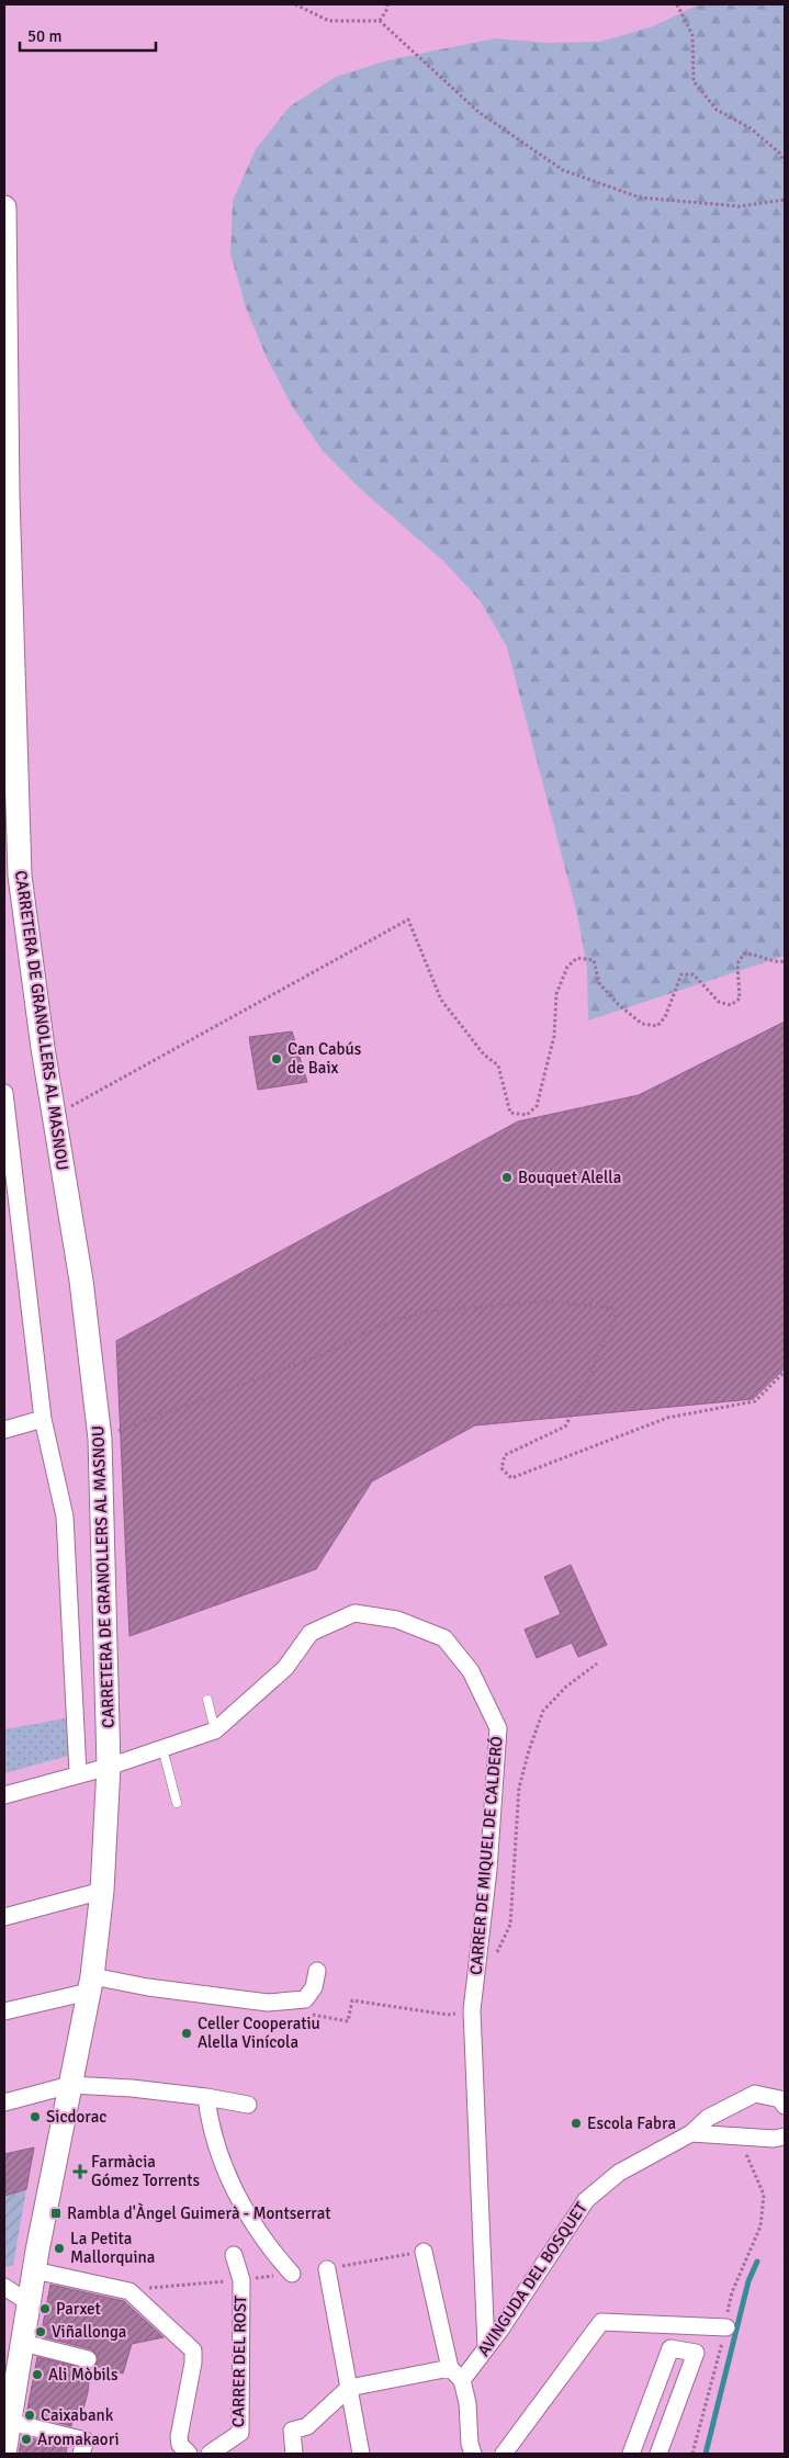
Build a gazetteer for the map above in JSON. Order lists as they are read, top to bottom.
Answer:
{
  "streets": {
    "main road": ["CARRETERA DE GRANOLLERS AL MASNOU"],
    "street": ["CARRER DE MIQUEL DE CALDERÓ", "AVINGUDA DEL BOSQUET", "CARRER DEL ROST"]
  },
  "crossings": [
    ["CARRETERA DE GRANOLLERS AL MASNOU", "CARRER DE MIQUEL DE CALDERÓ"],
    ["CARRER DE MIQUEL DE CALDERÓ", "AVINGUDA DEL BOSQUET"]
  ],
  "places": {
    "other": [
      "Can Cabús de Baix",
      "Bouquet Alella",
      "Celler Cooperatiu Alella Vinícola",
      "Sicdorac",
      "Escola Fabra",
      "La Petita Mallorquina",
      "Parxet",
      "Viñallonga",
      "Ali Mòbils",
      "Caixabank",
      "Aromakaori"
    ],
    "health": ["Farmàcia Gómez Torrents"],
    "transit": ["Rambla d'Àngel Guimerà - Montserrat"]
  },
  "scale_bar": "50 m"
}
